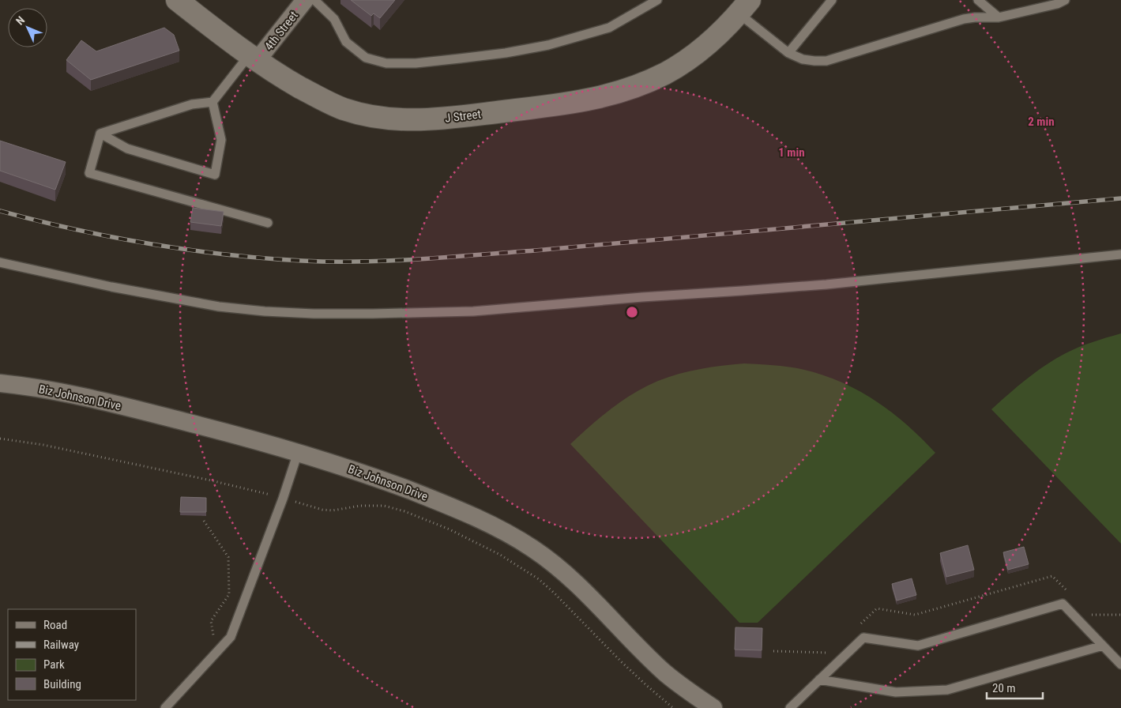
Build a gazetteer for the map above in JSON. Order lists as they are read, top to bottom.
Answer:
{
  "streets": {
    "main road": ["J Street"],
    "street": ["4th Street", "Biz Johnson Drive"]
  },
  "crossings": [
    ["4th Street", "J Street"]
  ],
  "legend": [
    "Road",
    "Railway",
    "Park",
    "Building"
  ],
  "scale_bar": "20 m",
  "north": "top left",
  "rings": ["2 min", "1 min"]
}
